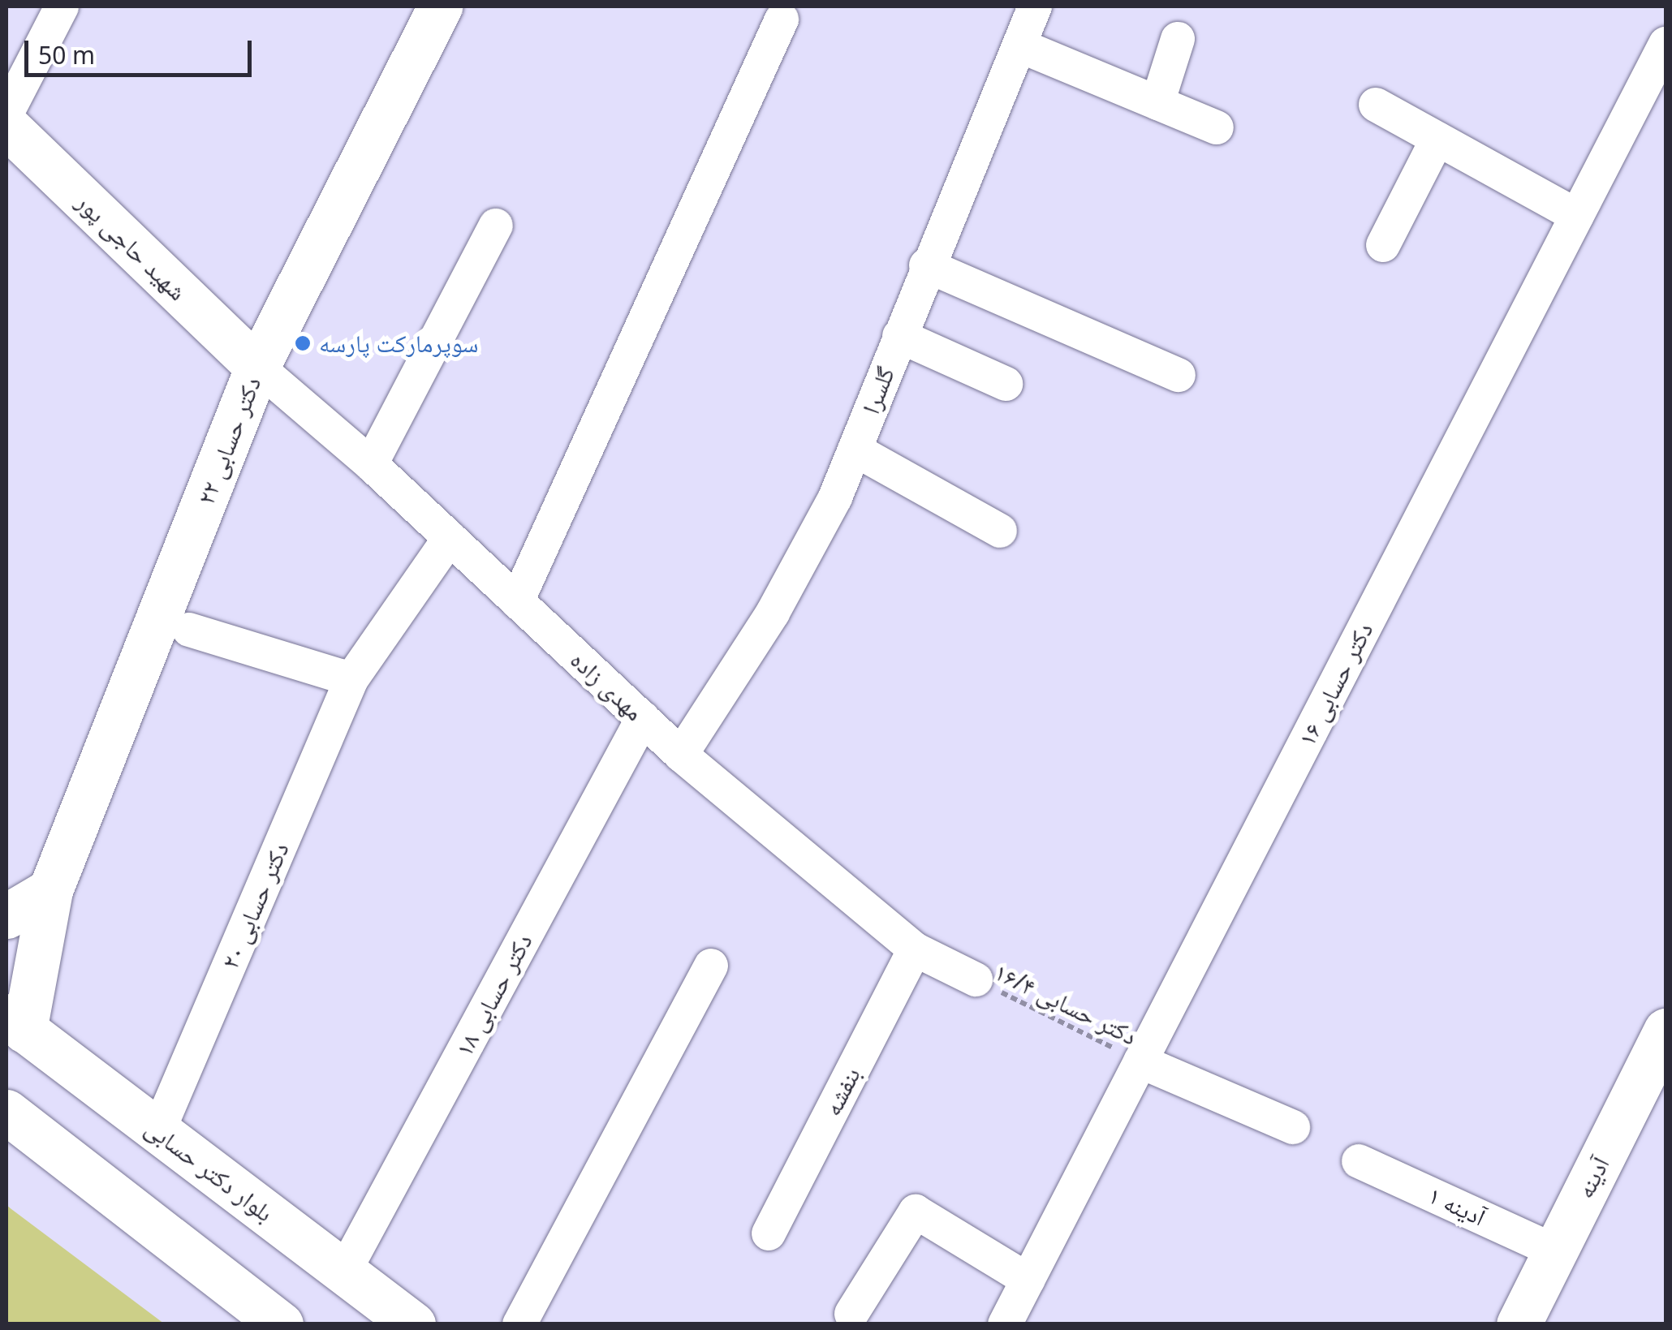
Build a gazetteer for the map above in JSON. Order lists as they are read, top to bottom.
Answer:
{
  "streets": {
    "street": [
      "شهید حاجی پور",
      "گلسرا",
      "۲۲ دکتر حسابی",
      "۱۶ دکتر حسابی",
      "مهدی زاده",
      "۲۰ دکتر حسابی",
      "۱۸ دکتر حسابی",
      "بنفشه",
      "بلوار دکتر حسابی",
      "آدینه",
      "۱ آدینه"
    ],
    "path": ["۱۶/۴ دکتر حسابی"]
  },
  "crossings": [
    ["شهید حاجی پور", "۲۲ دکتر حسابی"],
    ["شهید حاجی پور", "مهدی زاده"],
    ["گلسرا", "مهدی زاده"],
    ["۲۲ دکتر حسابی", "مهدی زاده"],
    ["۲۲ دکتر حسابی", "بلوار دکتر حسابی"],
    ["۱۶ دکتر حسابی", "۱۶/۴ دکتر حسابی"],
    ["مهدی زاده", "۲۰ دکتر حسابی"],
    ["مهدی زاده", "۱۸ دکتر حسابی"],
    ["مهدی زاده", "۱۶/۴ دکتر حسابی"],
    ["مهدی زاده", "بنفشه"],
    ["۲۰ دکتر حسابی", "بلوار دکتر حسابی"],
    ["۱۸ دکتر حسابی", "بلوار دکتر حسابی"],
    ["آدینه", "۱ آدینه"]
  ],
  "places": ["سوپرمارکت پارسه"],
  "scale_bar": "50 m"
}
